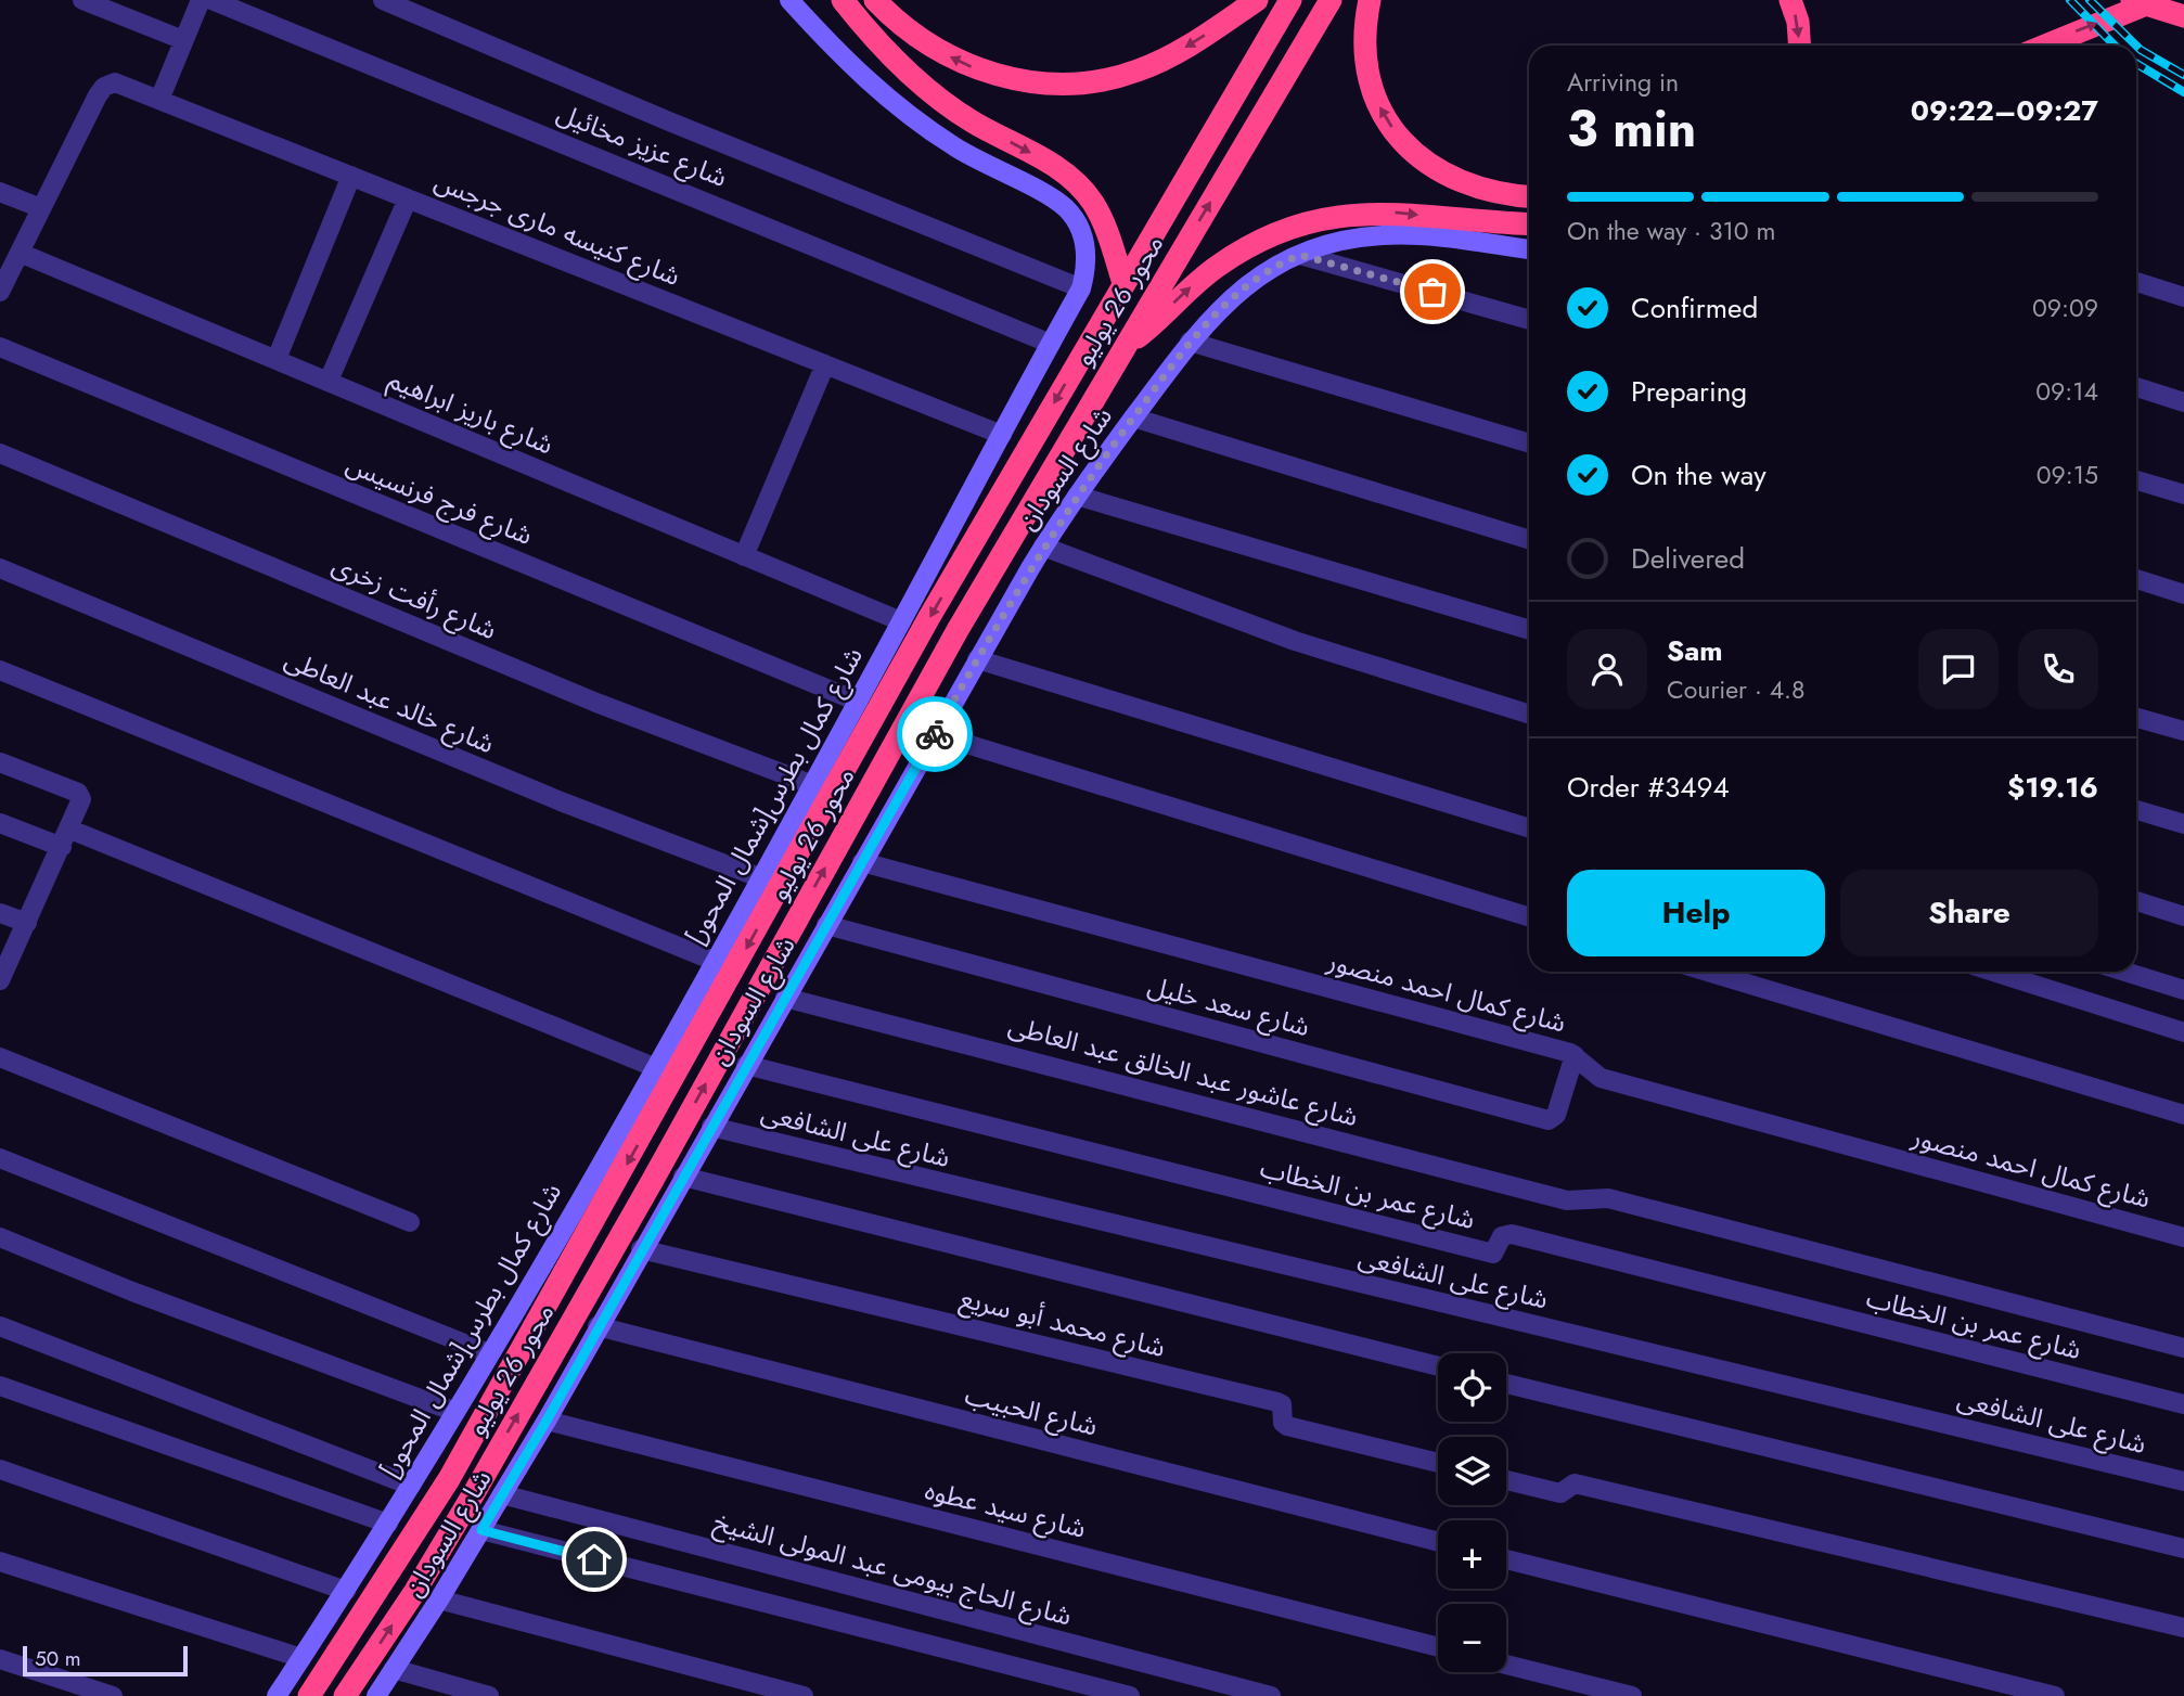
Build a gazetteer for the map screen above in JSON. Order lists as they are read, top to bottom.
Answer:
{
  "streets": {
    "highway": ["محور 26 يوليو"],
    "street": [
      "شارع عزيز مخائيل",
      "شارع كنيسه مارى جرجس",
      "شارع باريز ابراهيم",
      "شارع السودان",
      "شارع فرج فرنسيس",
      "شارع رأفت زخرى",
      "شارع خالد عبد العاطى",
      "شارع كمال بطرس[شمال المحور]",
      "شارع كمال احمد منصور",
      "شارع سعد خليل",
      "شارع عاشور عبد الخالق عبد العاطى",
      "شارع على الشافعى",
      "شارع عمر بن الخطاب",
      "شارع محمد أبو سريع",
      "شارع الحبيب",
      "شارع سيد عطوه",
      "شارع الحاج بيومى عبد المولى الشيخ"
    ]
  },
  "crossings": [
    ["شارع عزيز مخائيل", "شارع كمال بطرس[شمال المحور]"],
    ["شارع كنيسه مارى جرجس", "شارع كمال بطرس[شمال المحور]"],
    ["شارع باريز ابراهيم", "شارع كمال بطرس[شمال المحور]"],
    ["شارع السودان", "شارع كمال احمد منصور"],
    ["شارع السودان", "شارع سعد خليل"],
    ["شارع السودان", "شارع عاشور عبد الخالق عبد العاطى"],
    ["شارع السودان", "شارع على الشافعى"],
    ["شارع السودان", "شارع عمر بن الخطاب"],
    ["شارع السودان", "شارع محمد أبو سريع"],
    ["شارع السودان", "شارع الحبيب"],
    ["شارع السودان", "شارع سيد عطوه"],
    ["شارع السودان", "شارع الحاج بيومى عبد المولى الشيخ"],
    ["شارع فرج فرنسيس", "شارع كمال بطرس[شمال المحور]"],
    ["شارع رأفت زخرى", "شارع كمال بطرس[شمال المحور]"],
    ["شارع خالد عبد العاطى", "شارع كمال بطرس[شمال المحور]"],
    ["شارع كمال احمد منصور", "شارع سعد خليل"]
  ],
  "scale_bar": "50 m",
  "page": {
    "heading": ["3 min", "Arriving in", "09:22–09:27"],
    "panel": [
      "Sam",
      "Courier · 4.8",
      "Order #3494",
      "$19.16"
    ],
    "bar": "On the way · 310 m",
    "list": [
      ["Confirmed", "09:09"],
      ["Preparing", "09:14"],
      ["On the way", "09:15"],
      "Delivered"
    ],
    "buttons": ["Help", "Share"],
    "map_buttons": ["+", "−"],
    "scale": "50 m"
  }
}
